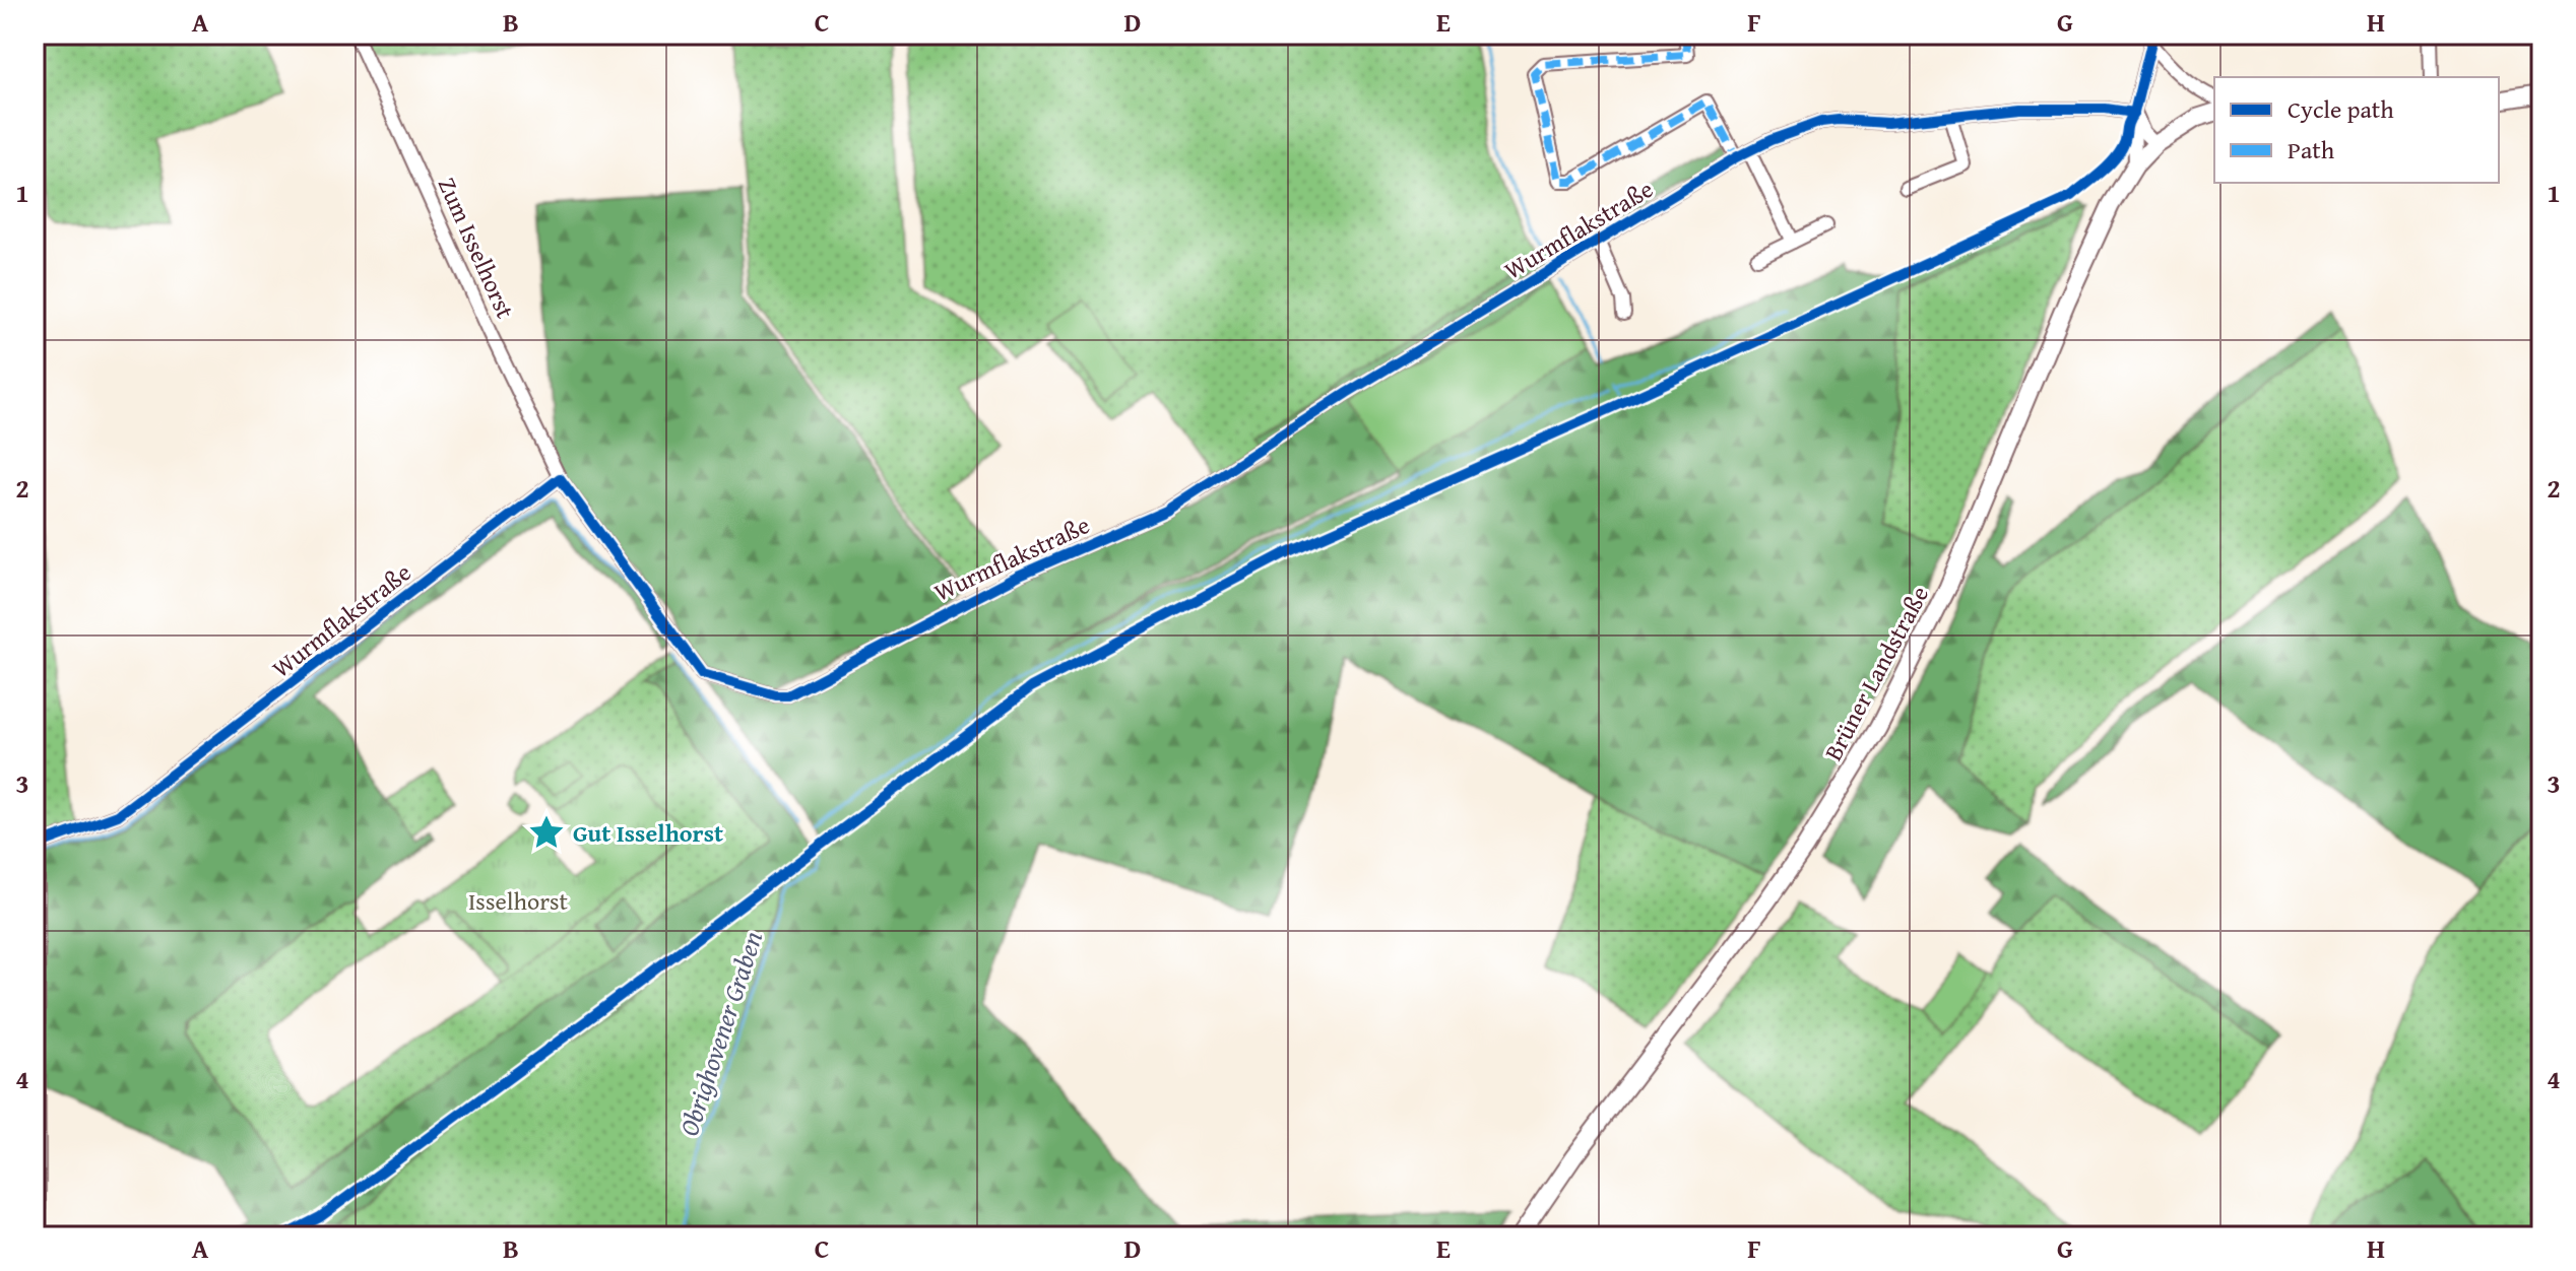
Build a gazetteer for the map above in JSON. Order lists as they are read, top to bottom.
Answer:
{
  "streets": {
    "main road": ["Brüner Landstraße"],
    "street": ["Wurmflakstraße", "Zum Isselhorst"]
  },
  "crossings": [
    ["Wurmflakstraße", "Zum Isselhorst"]
  ],
  "water": ["Obrighovener Graben"],
  "parks": ["Isselhorst"],
  "places": {
    "place": ["Gut Isselhorst"]
  },
  "legend": ["Cycle path", "Path"],
  "grid": {
    "columns": [
      "A",
      "B",
      "C",
      "D",
      "E",
      "F",
      "G",
      "H"
    ],
    "rows": [
      "1",
      "2",
      "3",
      "4"
    ]
  }
}
